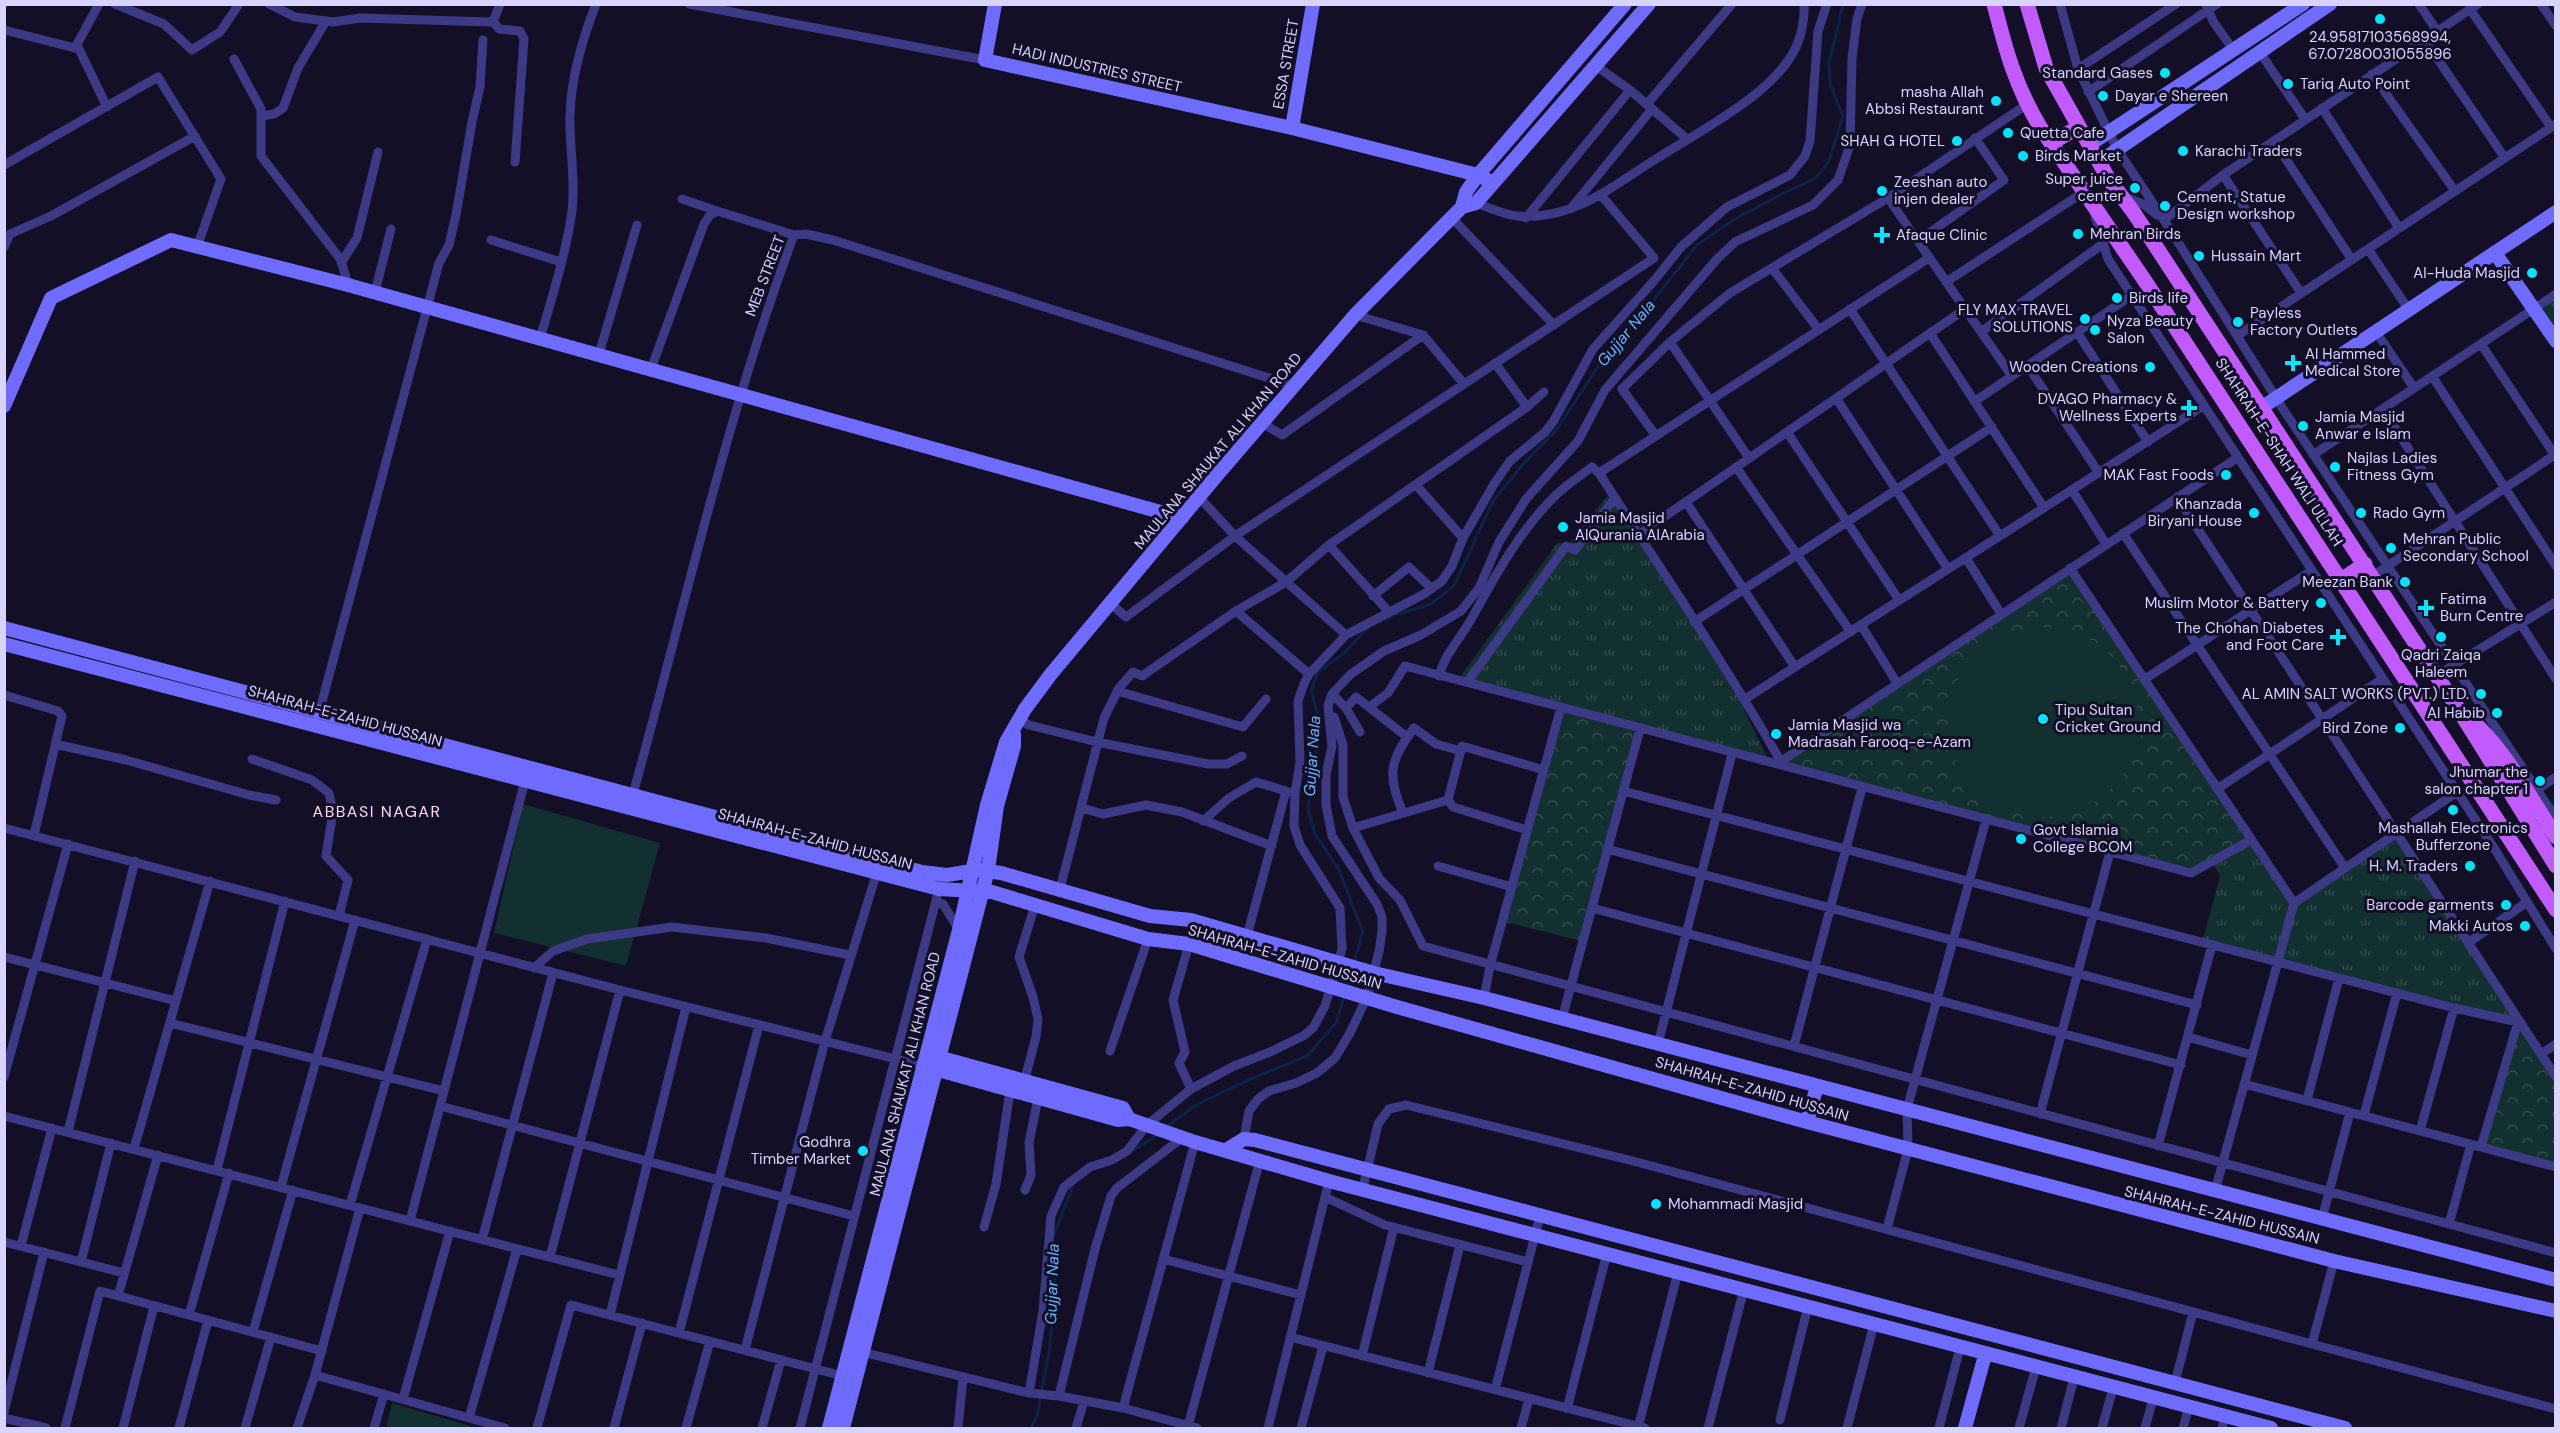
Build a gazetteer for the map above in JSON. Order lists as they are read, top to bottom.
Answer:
{
  "streets": {
    "main road": [
      "ESSA STREET",
      "HADI INDUSTRIES STREET",
      "MAULANA SHAUKAT ALI KHAN ROAD",
      "SHAHRAH-E-SHAH WALI ULLAH",
      "SHAHRAH-E-ZAHID HUSSAIN"
    ],
    "street": ["MEB STREET"]
  },
  "crossings": [
    ["ESSA STREET", "HADI INDUSTRIES STREET"],
    ["HADI INDUSTRIES STREET", "MAULANA SHAUKAT ALI KHAN ROAD"],
    ["MEB STREET", "MAULANA SHAUKAT ALI KHAN ROAD"],
    ["MEB STREET", "SHAHRAH-E-ZAHID HUSSAIN"],
    ["MAULANA SHAUKAT ALI KHAN ROAD", "SHAHRAH-E-ZAHID HUSSAIN"]
  ],
  "districts": ["ABBASI NAGAR"],
  "water": ["Gujjar Nala"],
  "places": {
    "other": [
      "24.95817103568994, 67.07280031055896",
      "Standard Gases",
      "Tariq Auto Point",
      "Dayar e Shereen",
      "masha Allah Abbsi Restaurant",
      "Quetta Cafe",
      "SHAH G HOTEL",
      "Karachi Traders",
      "Birds Market",
      "Super juice center",
      "Zeeshan auto injen dealer",
      "Cement, Statue Design workshop",
      "Mehran Birds",
      "Hussain Mart",
      "Al-Huda Masjid",
      "Birds life",
      "FLY MAX TRAVEL SOLUTIONS",
      "Payless Factory Outlets",
      "Nyza Beauty Salon",
      "Wooden Creations",
      "Jamia Masjid Anwar e Islam",
      "Najlas Ladies Fitness Gym",
      "MAK Fast Foods",
      "Khanzada Biryani House",
      "Rado Gym",
      "Jamia Masjid AlQurania AlArabia",
      "Mehran Public Secondary School",
      "Meezan Bank",
      "Muslim Motor & Battery",
      "Qadri Zaiqa Haleem",
      "AL AMIN SALT WORKS (PVT.) LTD.",
      "Al Habib",
      "Tipu Sultan Cricket Ground",
      "Bird Zone",
      "Jamia Masjid wa Madrasah Farooq-e-Azam",
      "Jhumar the salon chapter 1",
      "Mashallah Electronics Bufferzone",
      "Govt Islamia College BCOM",
      "H. M. Traders",
      "Barcode garments",
      "Makki Autos",
      "Godhra Timber Market",
      "Mohammadi Masjid"
    ],
    "health": [
      "Afaque Clinic",
      "Al Hammed Medical Store",
      "DVAGO Pharmacy & Wellness Experts",
      "Fatima Burn Centre",
      "The Chohan Diabetes and Foot Care"
    ]
  }
}
